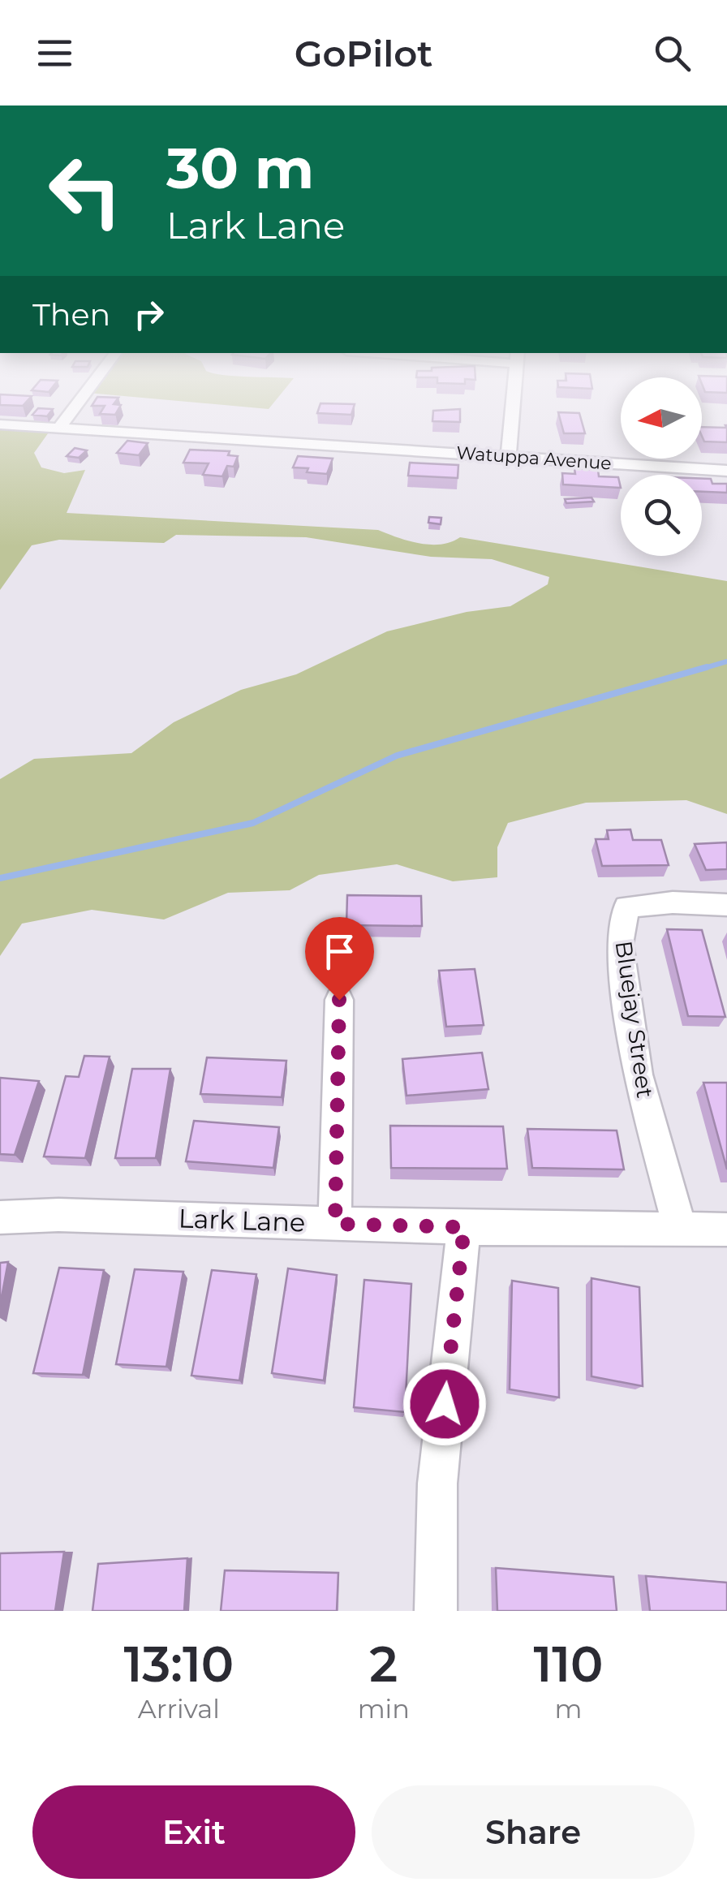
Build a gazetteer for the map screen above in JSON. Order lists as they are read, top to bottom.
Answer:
{
  "streets": {
    "street": ["Watuppa Avenue", "Bluejay Street", "Lark Lane"]
  },
  "crossings": [
    ["Bluejay Street", "Lark Lane"]
  ],
  "north": "left",
  "page": {
    "header": "GoPilot",
    "turn": ["30 m", "Lark Lane"],
    "then": "Then",
    "eta": [
      "13:10",
      "Arrival",
      "2",
      "min",
      "110",
      "m"
    ],
    "buttons": ["Exit", "Share"]
  }
}
